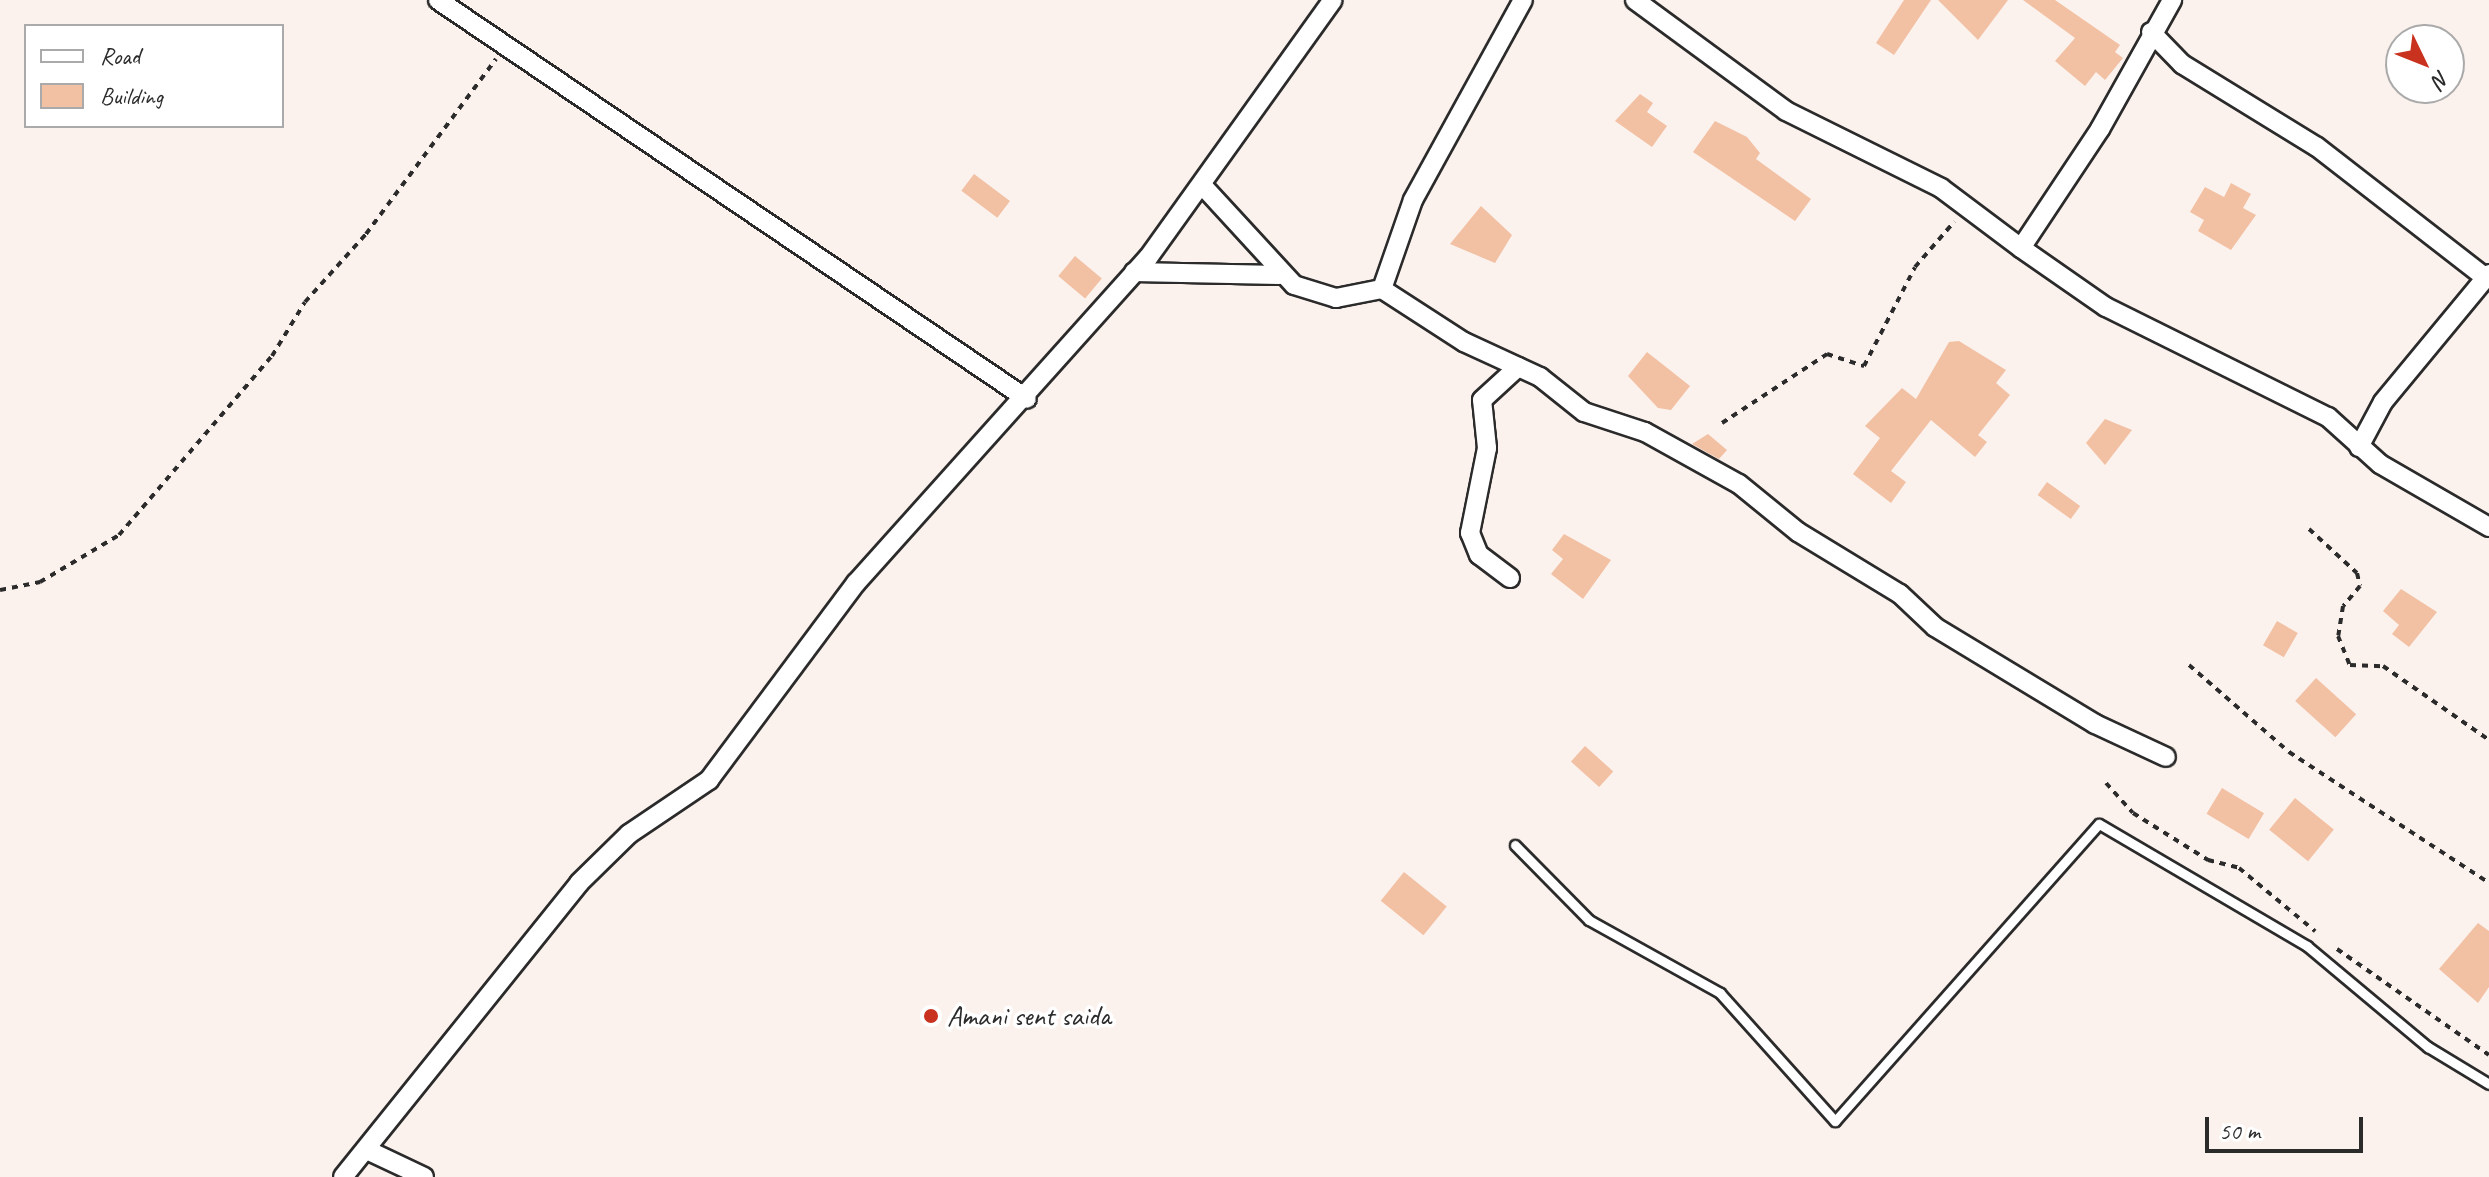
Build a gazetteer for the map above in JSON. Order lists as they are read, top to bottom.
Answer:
{
  "places": ["Amani sent saida"],
  "legend": ["Road", "Building"],
  "scale_bar": "50 m",
  "north": "bottom right"
}
